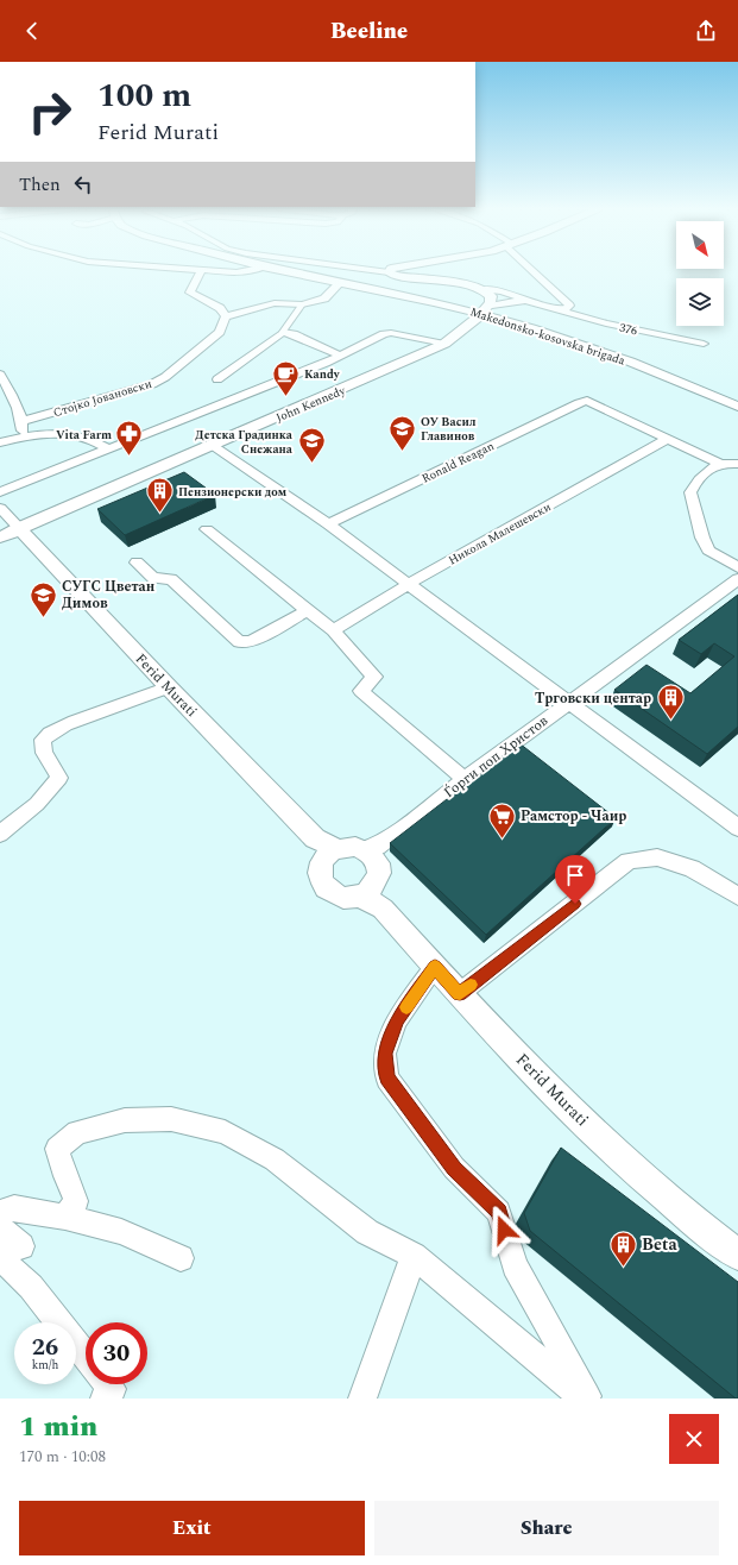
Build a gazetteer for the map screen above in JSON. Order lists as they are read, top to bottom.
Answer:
{
  "streets": {
    "street": [
      "376",
      "Makedonsko-kosovska brigada",
      "Стојко Јовановски",
      "John Kennedy",
      "Ronald Reagan",
      "Никола Малешевски",
      "Ferid Murati",
      "Ѓорги поп Христов"
    ]
  },
  "crossings": [
    ["376", "Makedonsko-kosovska brigada"],
    ["376", "John Kennedy"],
    ["Makedonsko-kosovska brigada", "John Kennedy"],
    ["John Kennedy", "Ferid Murati"],
    ["Ronald Reagan", "Никола Малешевски"],
    ["Ferid Murati", "Ѓорги поп Христов"]
  ],
  "places": {
    "cafe": ["Kandy"],
    "school or university": ["ОУ Васил Главинов", "Детска Градинка Снежана", "СУГС Цветан Димов"],
    "pharmacy": ["Vita Farm"],
    "building": ["Пензионерски дом", "Трговски центар", "Beta"],
    "supermarket": ["Рамстор - Чаир"]
  },
  "north": "bottom right",
  "page": {
    "header": "Beeline",
    "turn": ["100 m", "Ferid Murati"],
    "then": "Then",
    "speed": "26 km/h",
    "limit": "30",
    "heading": ["1 min", "170 m · 10:08"],
    "buttons": ["Exit", "Share"]
  }
}
